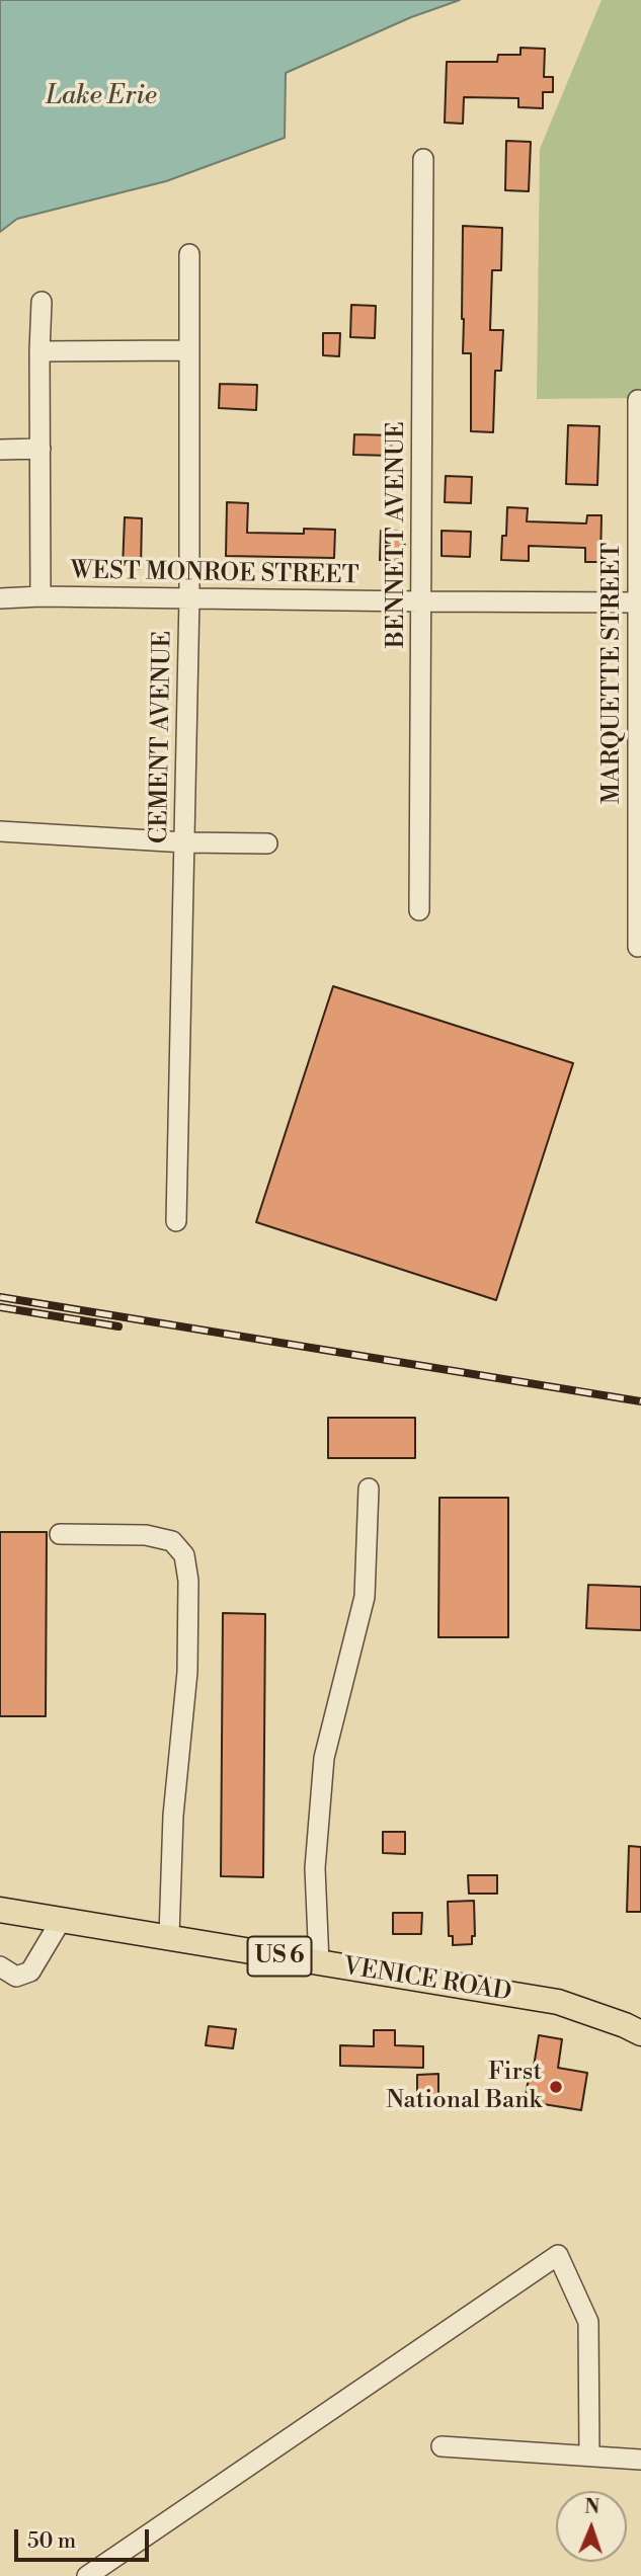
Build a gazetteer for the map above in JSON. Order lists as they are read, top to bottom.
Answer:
{
  "streets": {
    "main road": ["US 6", "VENICE ROAD"],
    "street": [
      "BENNETT AVENUE",
      "WEST MONROE STREET",
      "MARQUETTE STREET",
      "CEMENT AVENUE"
    ]
  },
  "crossings": [
    ["BENNETT AVENUE", "WEST MONROE STREET"],
    ["WEST MONROE STREET", "MARQUETTE STREET"],
    ["WEST MONROE STREET", "CEMENT AVENUE"]
  ],
  "water": ["Lake Erie"],
  "places": ["First National Bank"],
  "scale_bar": "50 m",
  "north": "top"
}
